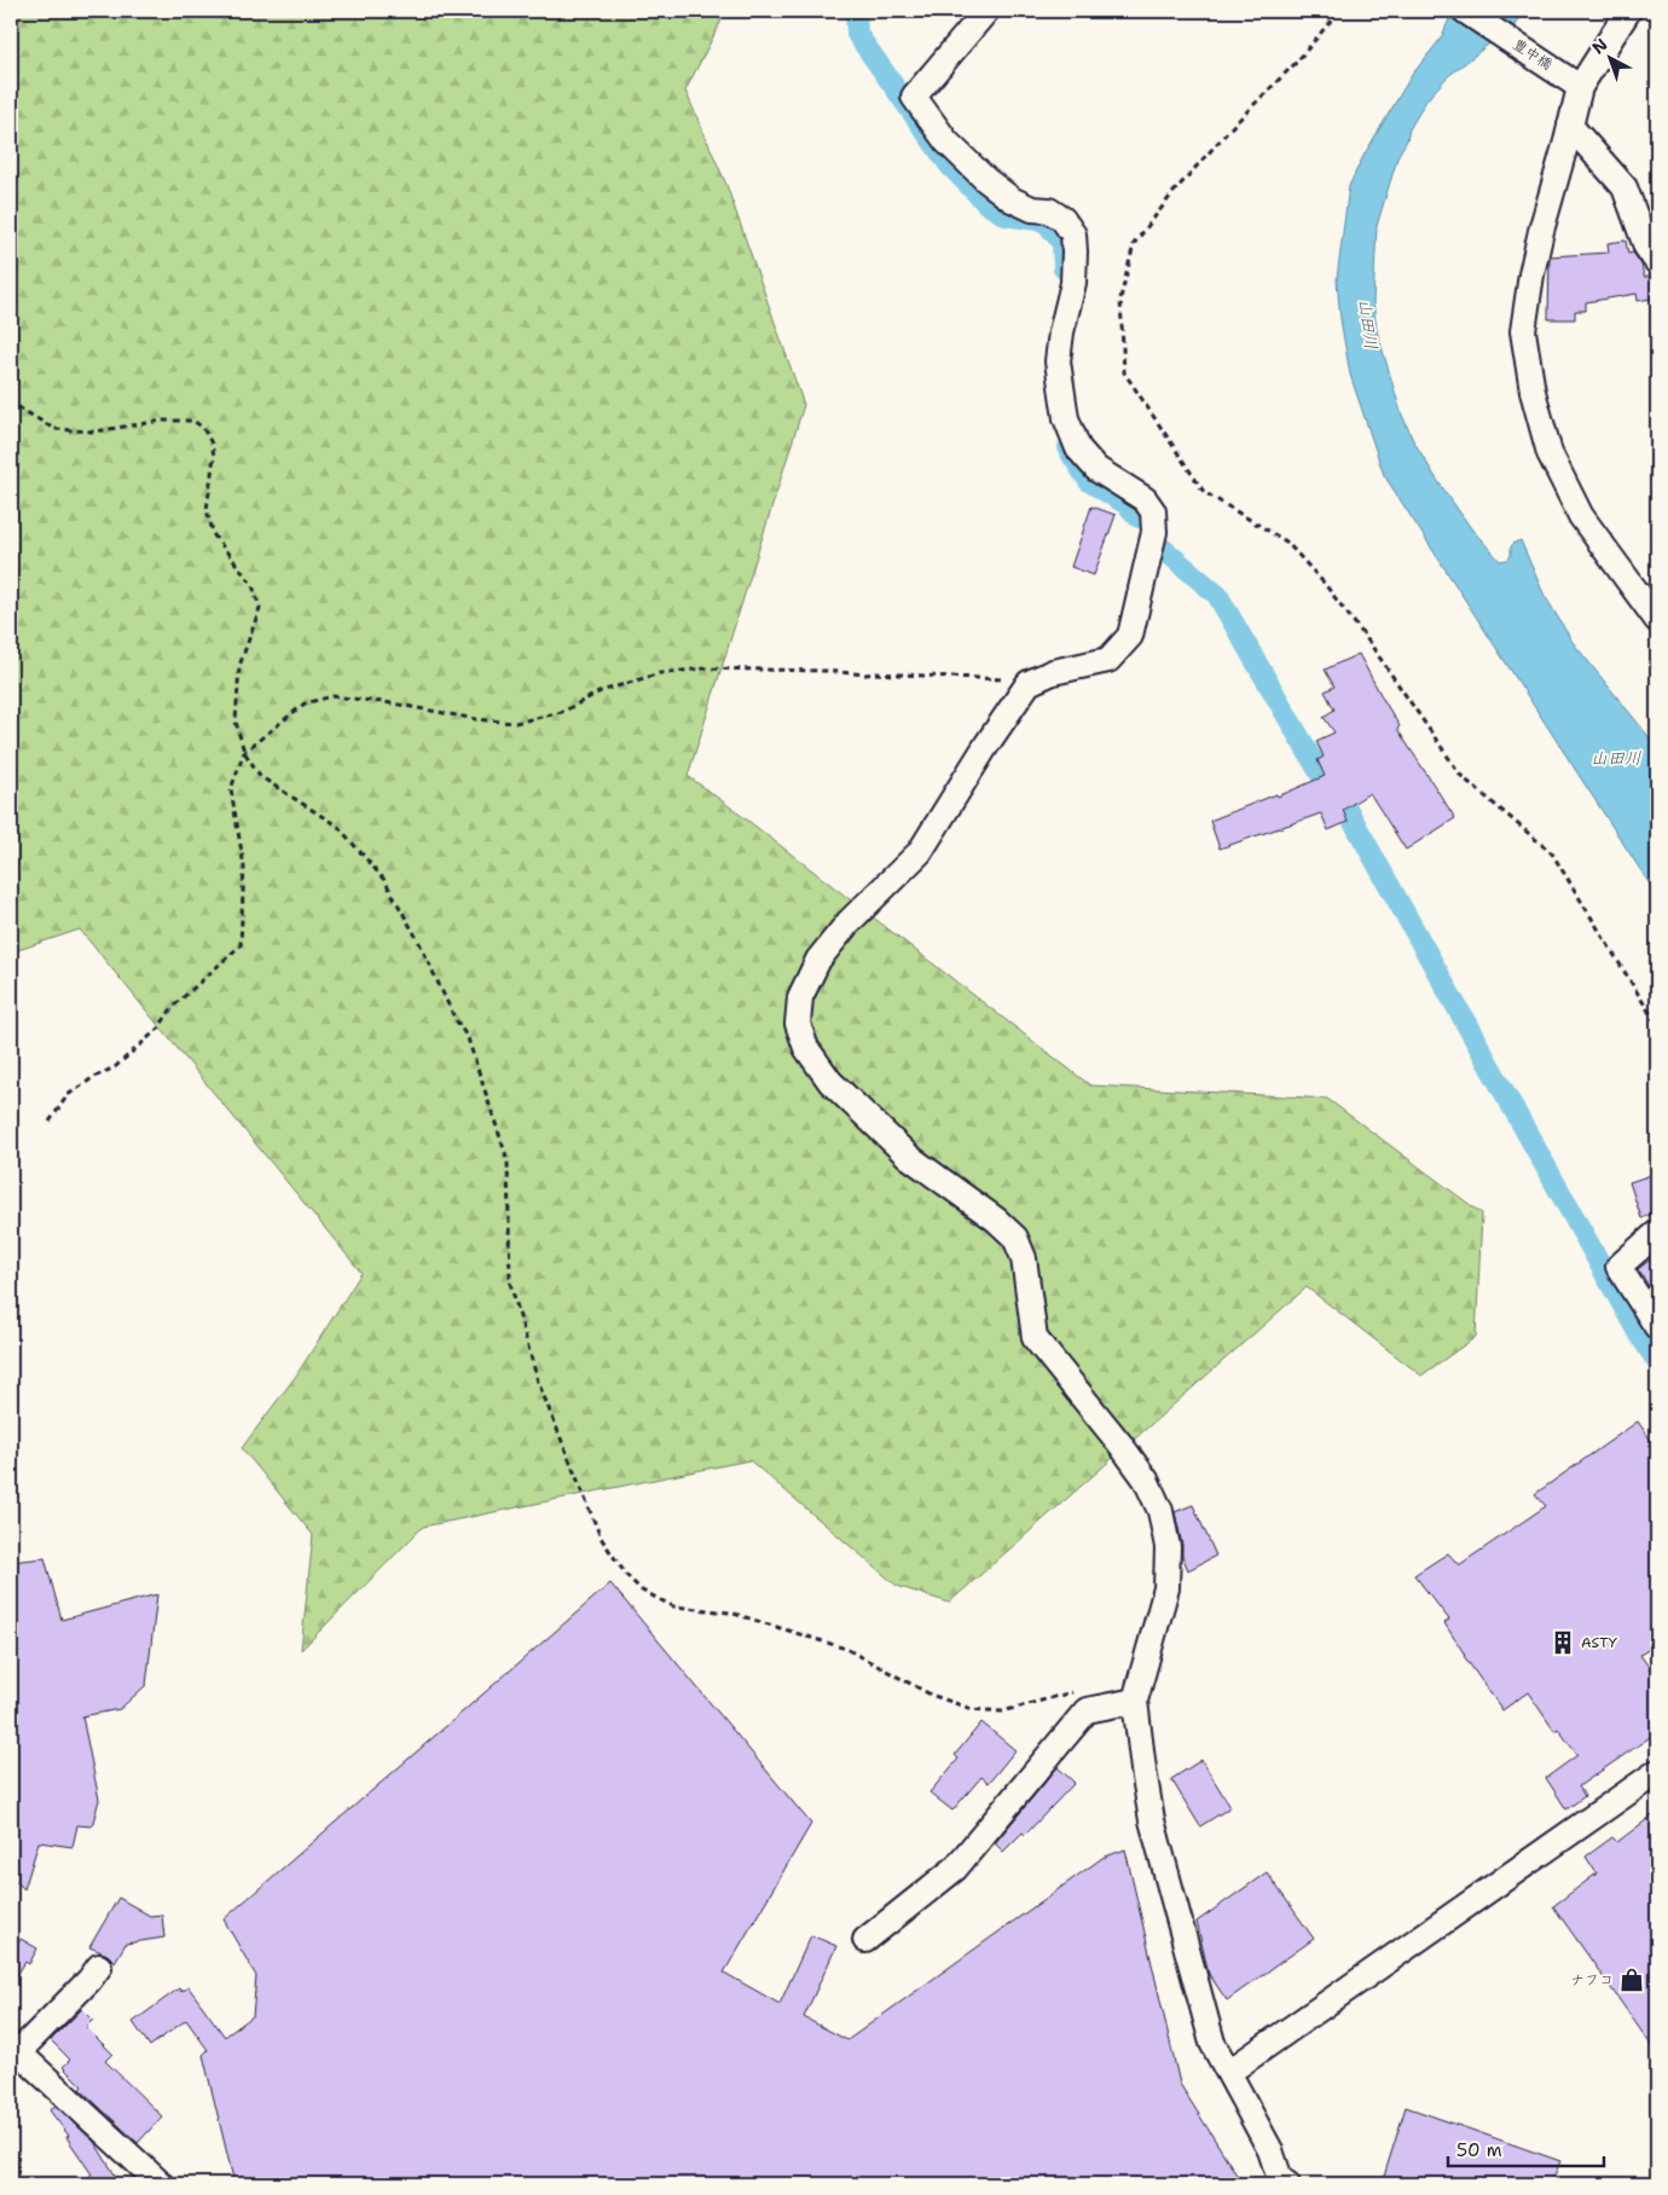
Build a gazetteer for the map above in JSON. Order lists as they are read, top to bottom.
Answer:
{
  "streets": {
    "street": ["豊中橋"]
  },
  "water": ["山田川"],
  "places": {
    "building": ["ASTY"],
    "shop": ["ナフコ"]
  },
  "scale_bar": "50 m",
  "north": "top left"
}
